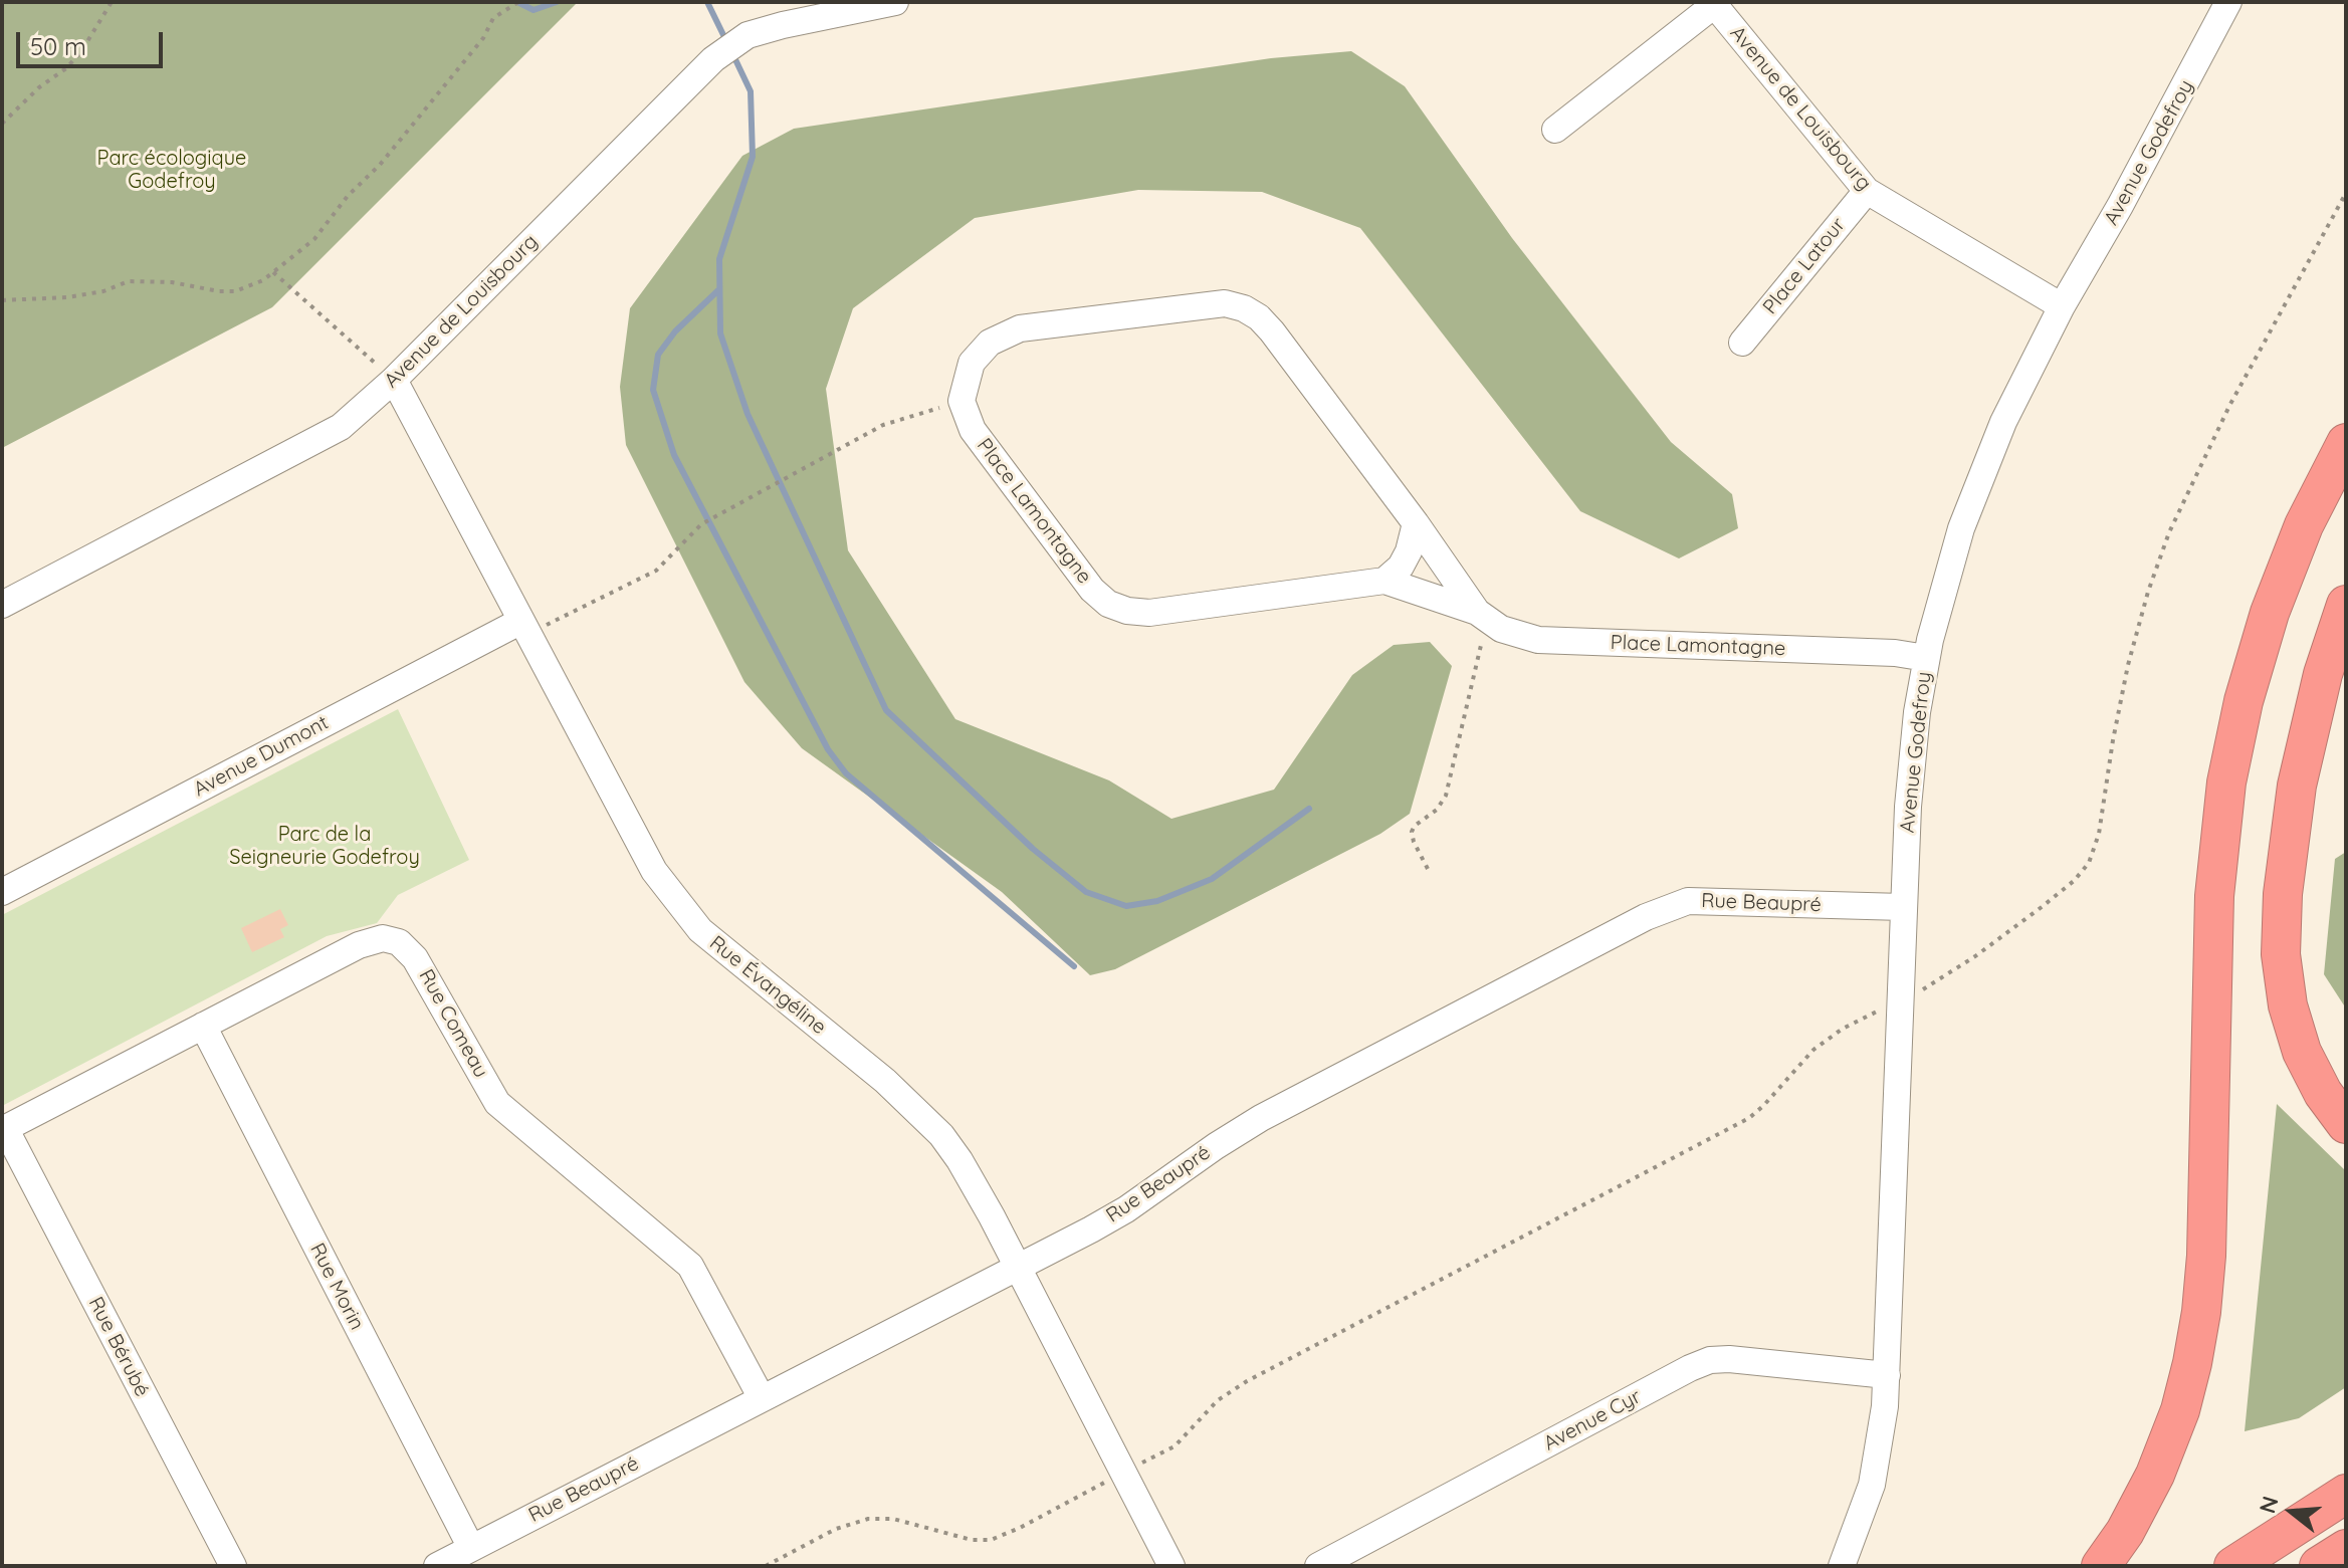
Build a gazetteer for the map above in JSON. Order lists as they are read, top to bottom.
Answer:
{
  "streets": {
    "street": [
      "Avenue de Louisbourg",
      "Avenue Godefroy",
      "Place Latour",
      "Place Lamontagne",
      "Avenue Dumont",
      "Rue Beaupré",
      "Rue Évangéline",
      "Rue Comeau",
      "Rue Morin",
      "Rue Bérubé",
      "Avenue Cyr"
    ]
  },
  "crossings": [
    ["Avenue de Louisbourg", "Avenue Godefroy"],
    ["Avenue de Louisbourg", "Place Latour"],
    ["Avenue de Louisbourg", "Rue Évangéline"],
    ["Avenue Godefroy", "Place Lamontagne"],
    ["Avenue Godefroy", "Rue Beaupré"],
    ["Avenue Godefroy", "Avenue Cyr"],
    ["Avenue Dumont", "Rue Évangéline"],
    ["Rue Beaupré", "Rue Évangéline"],
    ["Rue Beaupré", "Rue Comeau"],
    ["Rue Beaupré", "Rue Morin"],
    ["Rue Comeau", "Rue Morin"],
    ["Rue Comeau", "Rue Bérubé"]
  ],
  "parks": ["Parc écologique Godefroy", "Parc de la Seigneurie Godefroy"],
  "scale_bar": "50 m",
  "north": "left"
}
